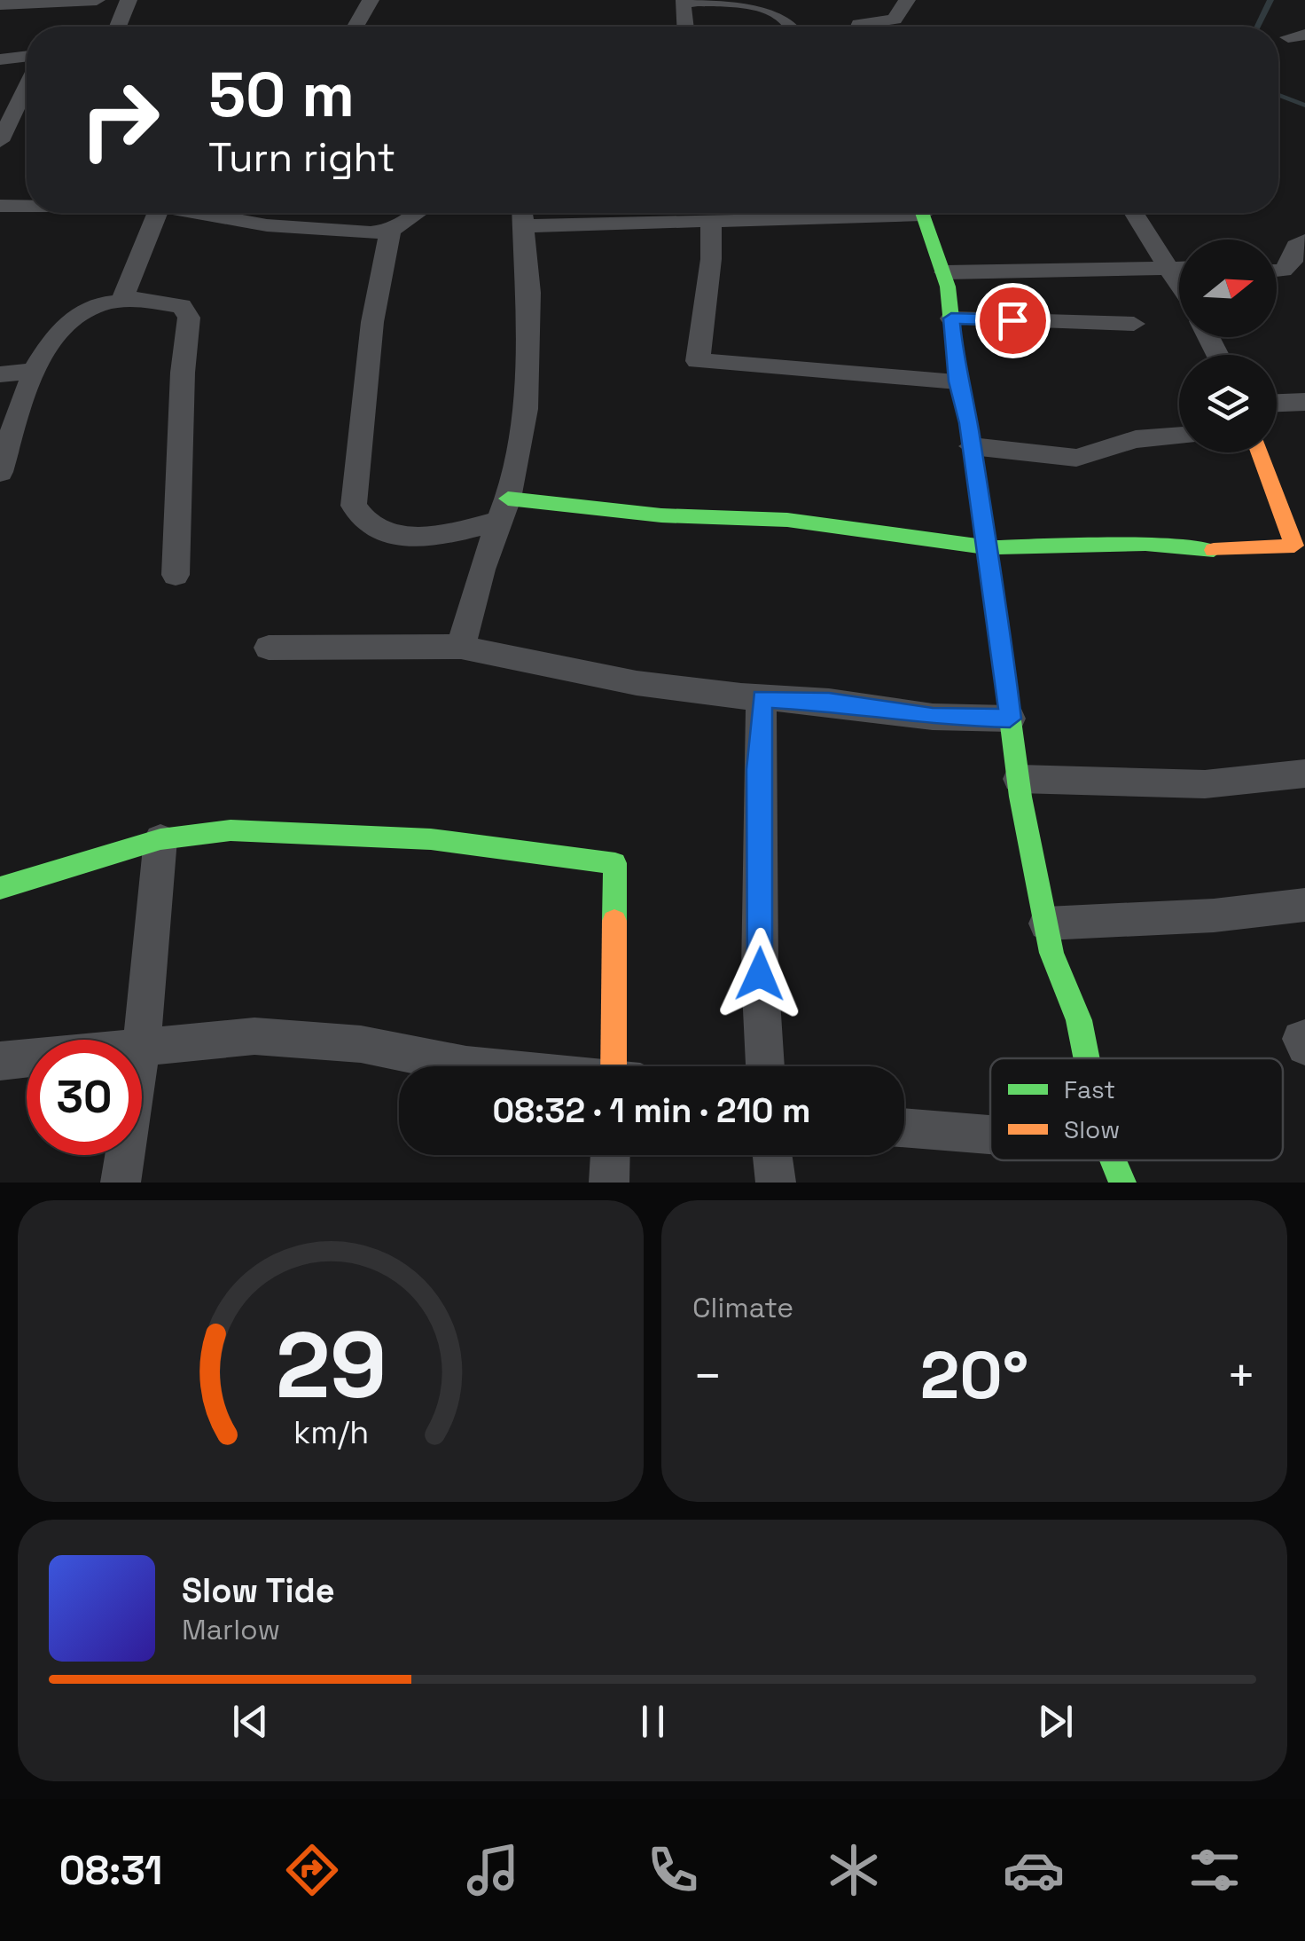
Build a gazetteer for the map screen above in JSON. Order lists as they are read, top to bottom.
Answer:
{
  "legend": ["Fast", "Slow"],
  "north": "right",
  "page": {
    "turn": ["50 m", "Turn right"],
    "limit": "30",
    "trip": "08:32 · 1 min · 210 m",
    "tile": "Climate",
    "heat": ["−", "20°", "+"],
    "song": ["Slow Tide", "Marlow"],
    "tabs": "08:31",
    "gauge": ["29", "km/h"]
  }
}
